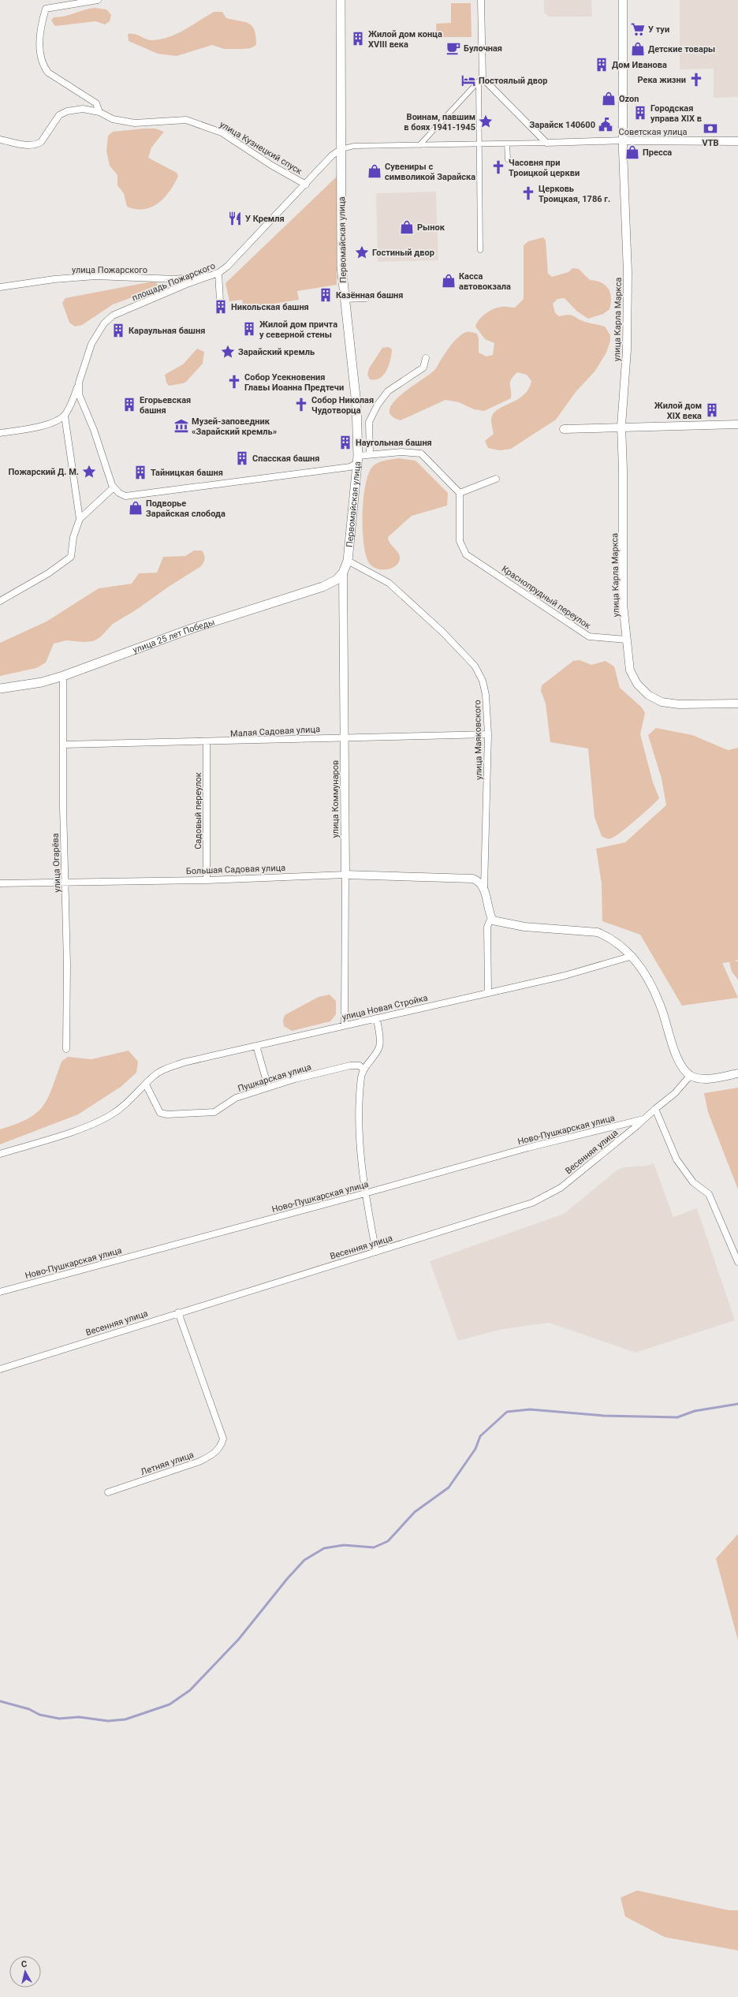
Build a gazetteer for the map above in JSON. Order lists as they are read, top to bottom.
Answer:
{
  "streets": {
    "main road": ["Первомайская улица", "улица 25 лет Победы"],
    "street": [
      "Советская улица",
      "улица Кузнецкий спуск",
      "улица Пожарского",
      "площадь Пожарского",
      "улица Карла Маркса",
      "Краснопрудный переулок",
      "Малая Садовая улица",
      "улица Маяковского",
      "улица Коммунаров",
      "Садовый переулок",
      "улица Огарёва",
      "Большая Садовая улица",
      "улица Новая Стройка",
      "Пушкарская улица",
      "Ново-Пушкарская улица",
      "Весенняя улица",
      "Летняя улица"
    ]
  },
  "crossings": [
    ["Советская улица", "Первомайская улица"],
    ["Советская улица", "площадь Пожарского"],
    ["Советская улица", "улица Карла Маркса"],
    ["улица Кузнецкий спуск", "площадь Пожарского"],
    ["Первомайская улица", "площадь Пожарского"],
    ["Первомайская улица", "улица 25 лет Победы"],
    ["Первомайская улица", "улица Маяковского"],
    ["Первомайская улица", "улица Коммунаров"],
    ["улица Пожарского", "площадь Пожарского"],
    ["улица Карла Маркса", "Краснопрудный переулок"],
    ["улица 25 лет Победы", "улица Коммунаров"],
    ["улица 25 лет Победы", "улица Огарёва"],
    ["Малая Садовая улица", "улица Маяковского"],
    ["Малая Садовая улица", "улица Коммунаров"],
    ["Малая Садовая улица", "Садовый переулок"],
    ["Малая Садовая улица", "улица Огарёва"],
    ["улица Маяковского", "Большая Садовая улица"],
    ["улица Коммунаров", "Большая Садовая улица"],
    ["улица Коммунаров", "улица Новая Стройка"],
    ["Садовый переулок", "Большая Садовая улица"],
    ["улица Огарёва", "Большая Садовая улица"],
    ["улица Новая Стройка", "Пушкарская улица"],
    ["Ново-Пушкарская улица", "Весенняя улица"],
    ["Весенняя улица", "Летняя улица"]
  ],
  "places": {
    "supermarket": ["У туи"],
    "building": [
      "Жилой дом конца XVIII века",
      "Дом Иванова",
      "Городская управа XIX в",
      "Казённая башня",
      "Никольская башня",
      "Жилой дом причта у северной стены",
      "Караульная башня",
      "Егорьевская башня",
      "Жилой дом XIX века",
      "Наугольная башня",
      "Спасская башня",
      "Тайницкая башня"
    ],
    "cafe": ["Булочная"],
    "shop": [
      "Детские товары",
      "Ozon",
      "Пресса",
      "Сувениры с символикой Зарайска",
      "Рынок",
      "Касса автовокзала",
      "Подворье Зарайская слобода"
    ],
    "church": [
      "Река жизни",
      "Часовня при Троицкой церкви",
      "Церковь Троицкая, 1786 г.",
      "Собор Усекновения Главы Иоанна Предтечи",
      "Собор Николая Чудотворца"
    ],
    "hotel": ["Постоялый двор"],
    "place": [
      "Воинам, павшим в боях 1941-1945",
      "Гостиный двор",
      "Зарайский кремль",
      "Пожарский Д. М."
    ],
    "public building": ["Зарайск 140600"],
    "bank": ["VTB"],
    "restaurant": ["У Кремля"],
    "museum": ["Музей-заповедник «Зарайский кремль»"]
  },
  "north": "top"
}
